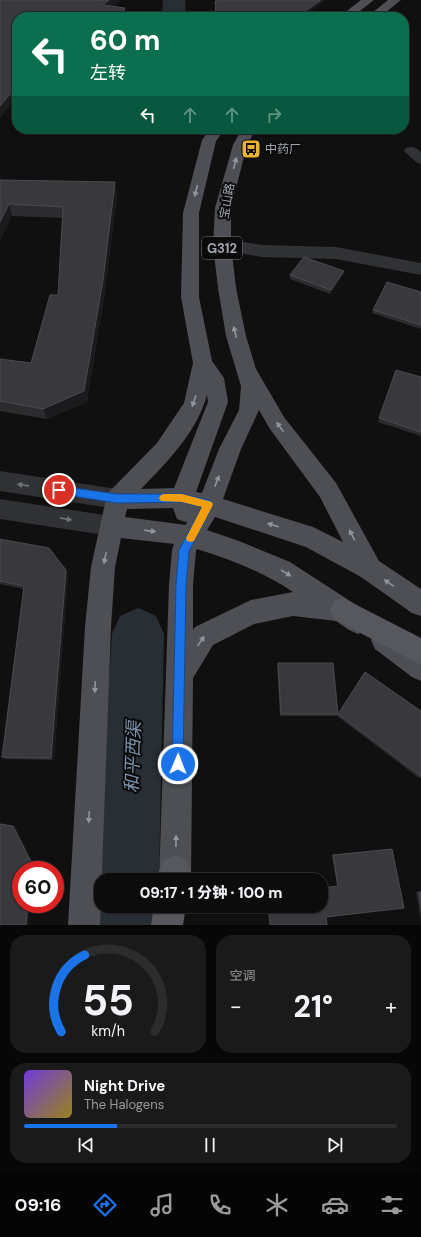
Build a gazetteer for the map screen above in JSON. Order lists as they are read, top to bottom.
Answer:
{
  "streets": {
    "main road": ["宝山路", "G312"]
  },
  "water": ["和平西渠"],
  "places": {
    "bus stop": ["中药厂"]
  },
  "page": {
    "turn": ["60 m", "左转"],
    "limit": "60",
    "trip": "09:17 · 1 分钟 · 100 m",
    "tile": "空调",
    "heat": ["−", "21°", "+"],
    "song": ["Night Drive", "The Halogens"],
    "tabs": "09:16",
    "gauge": ["55", "km/h"]
  }
}
